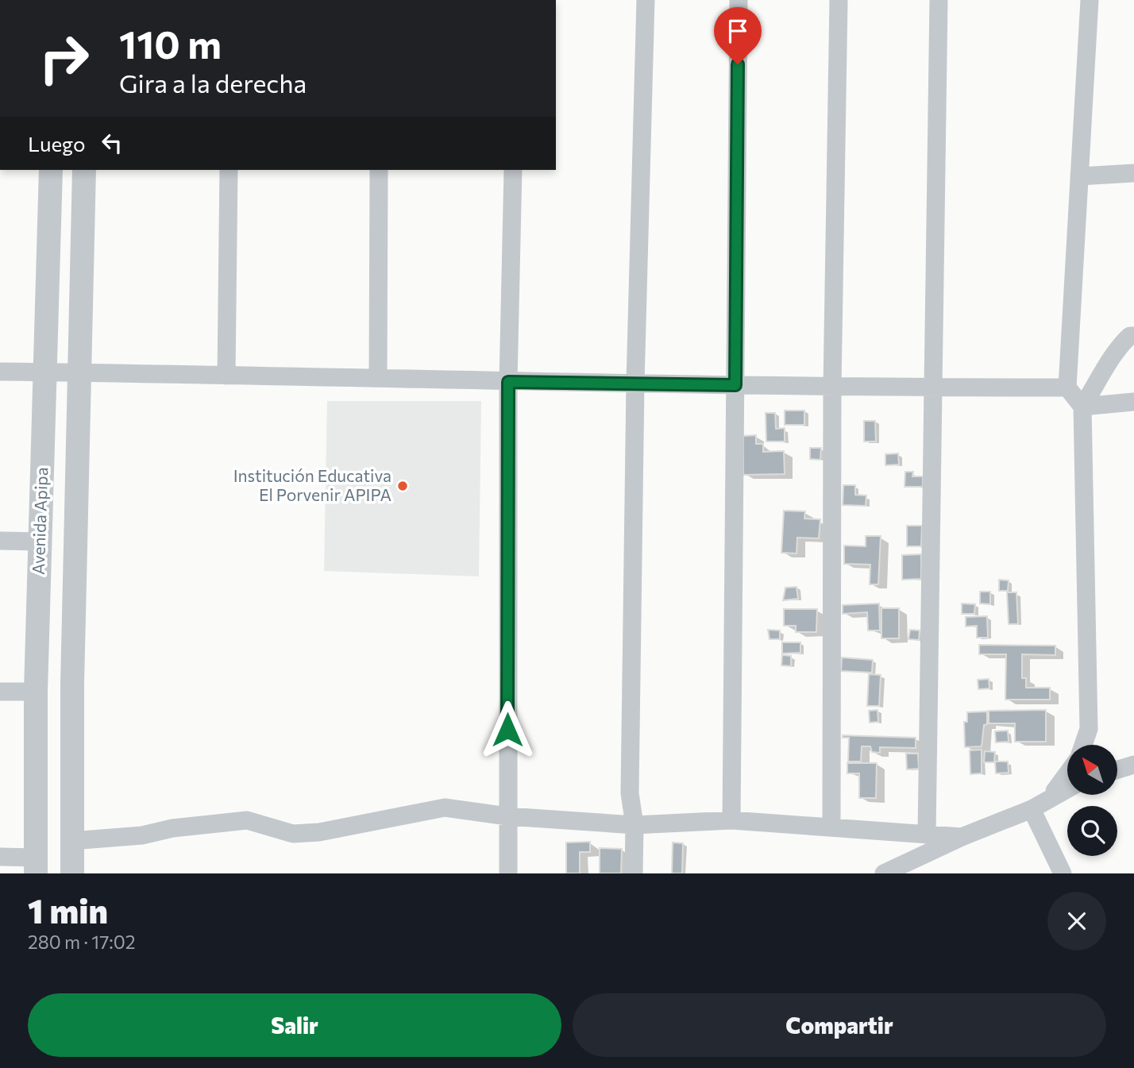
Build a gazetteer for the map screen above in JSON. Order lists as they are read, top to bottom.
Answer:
{
  "streets": {
    "street": ["Avenida Apipa"]
  },
  "places": ["Institución Educativa El Porvenir APIPA"],
  "north": "top left",
  "page": {
    "turn": ["110 m", "Gira a la derecha"],
    "then": "Luego",
    "heading": ["1 min", "280 m · 17:02"],
    "buttons": ["Salir", "Compartir"]
  }
}
